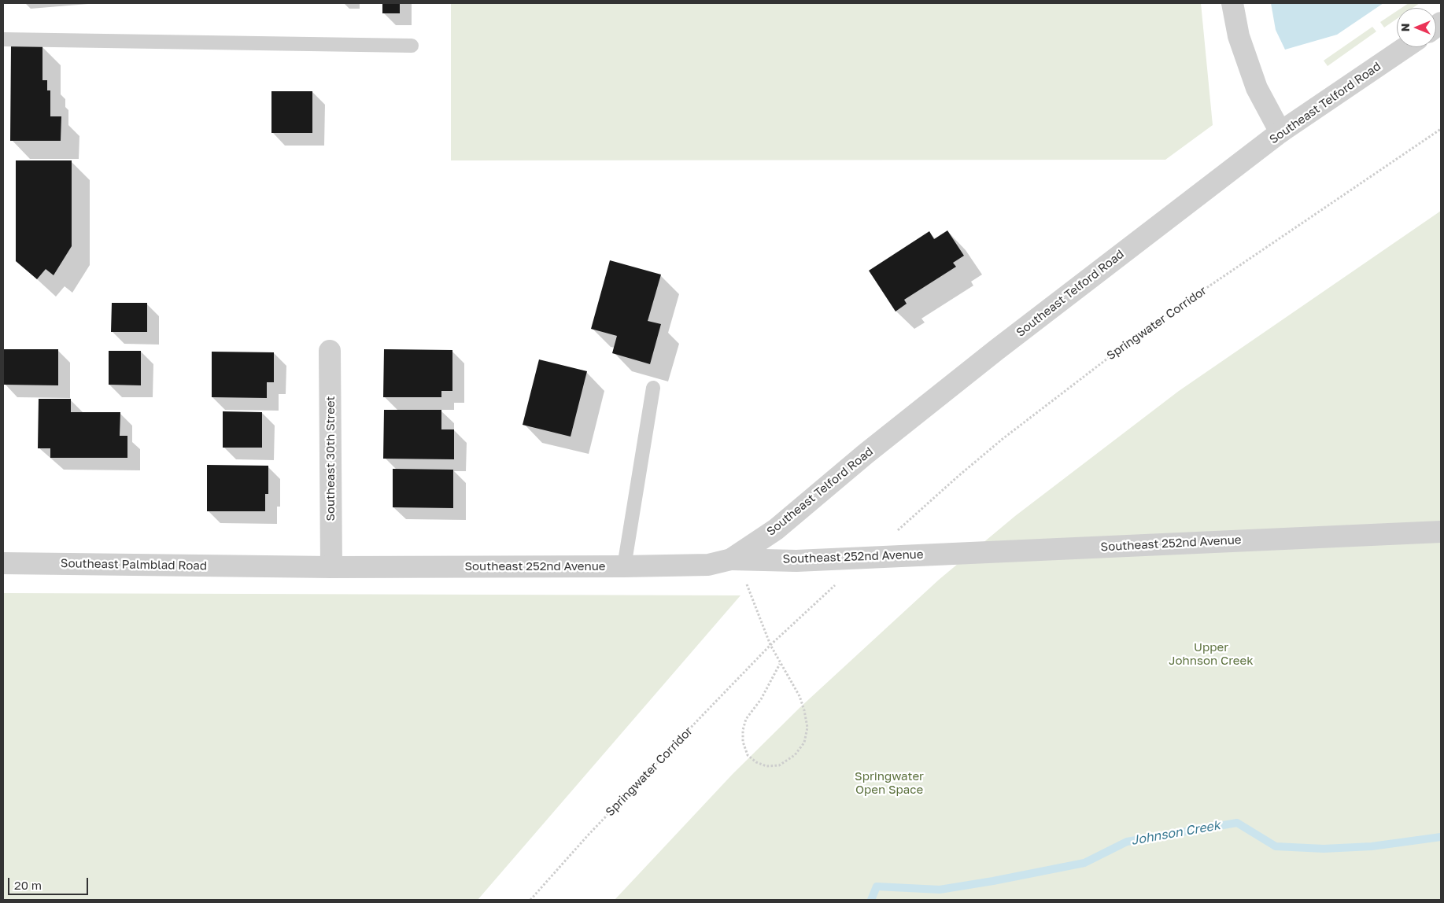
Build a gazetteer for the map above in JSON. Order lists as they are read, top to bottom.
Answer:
{
  "streets": {
    "street": [
      "Southeast Telford Road",
      "Southeast 30th Street",
      "Southeast 252nd Avenue",
      "Southeast Palmblad Road"
    ],
    "path": ["Springwater Corridor"]
  },
  "crossings": [
    ["Southeast Telford Road", "Southeast 252nd Avenue"],
    ["Southeast 30th Street", "Southeast 252nd Avenue"],
    ["Southeast 252nd Avenue", "Southeast Palmblad Road"]
  ],
  "water": ["Johnson Creek"],
  "parks": ["Upper Johnson Creek", "Springwater Open Space"],
  "scale_bar": "20 m",
  "north": "left"
}
